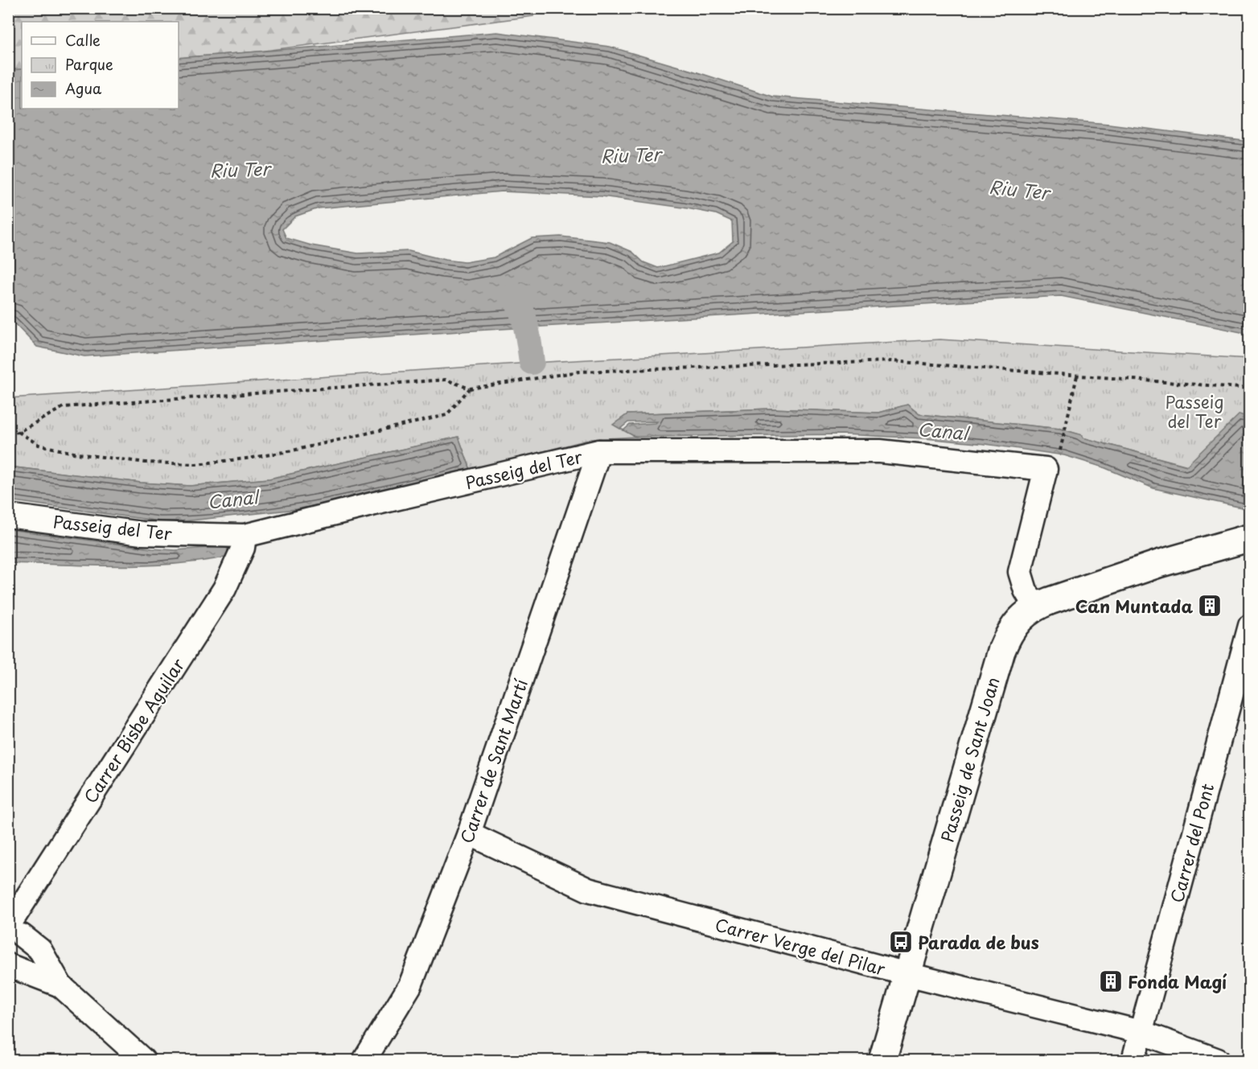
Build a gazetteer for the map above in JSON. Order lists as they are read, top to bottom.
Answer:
{
  "streets": {
    "street": [
      "Passeig del Ter",
      "Carrer Bisbe Aguilar",
      "Passeig de Sant Joan",
      "Carrer de Sant Martí",
      "Carrer del Pont",
      "Carrer Verge del Pilar"
    ]
  },
  "crossings": [
    ["Passeig del Ter", "Carrer Bisbe Aguilar"],
    ["Passeig del Ter", "Carrer de Sant Martí"],
    ["Passeig de Sant Joan", "Carrer Verge del Pilar"],
    ["Carrer de Sant Martí", "Carrer Verge del Pilar"],
    ["Carrer del Pont", "Carrer Verge del Pilar"]
  ],
  "water": ["Riu Ter", "Canal"],
  "parks": ["Passeig del Ter"],
  "places": {
    "building": ["Can Muntada", "Fonda Magí"],
    "bus stop": ["Parada de bus"]
  },
  "legend": ["Calle", "Parque", "Agua"]
}
